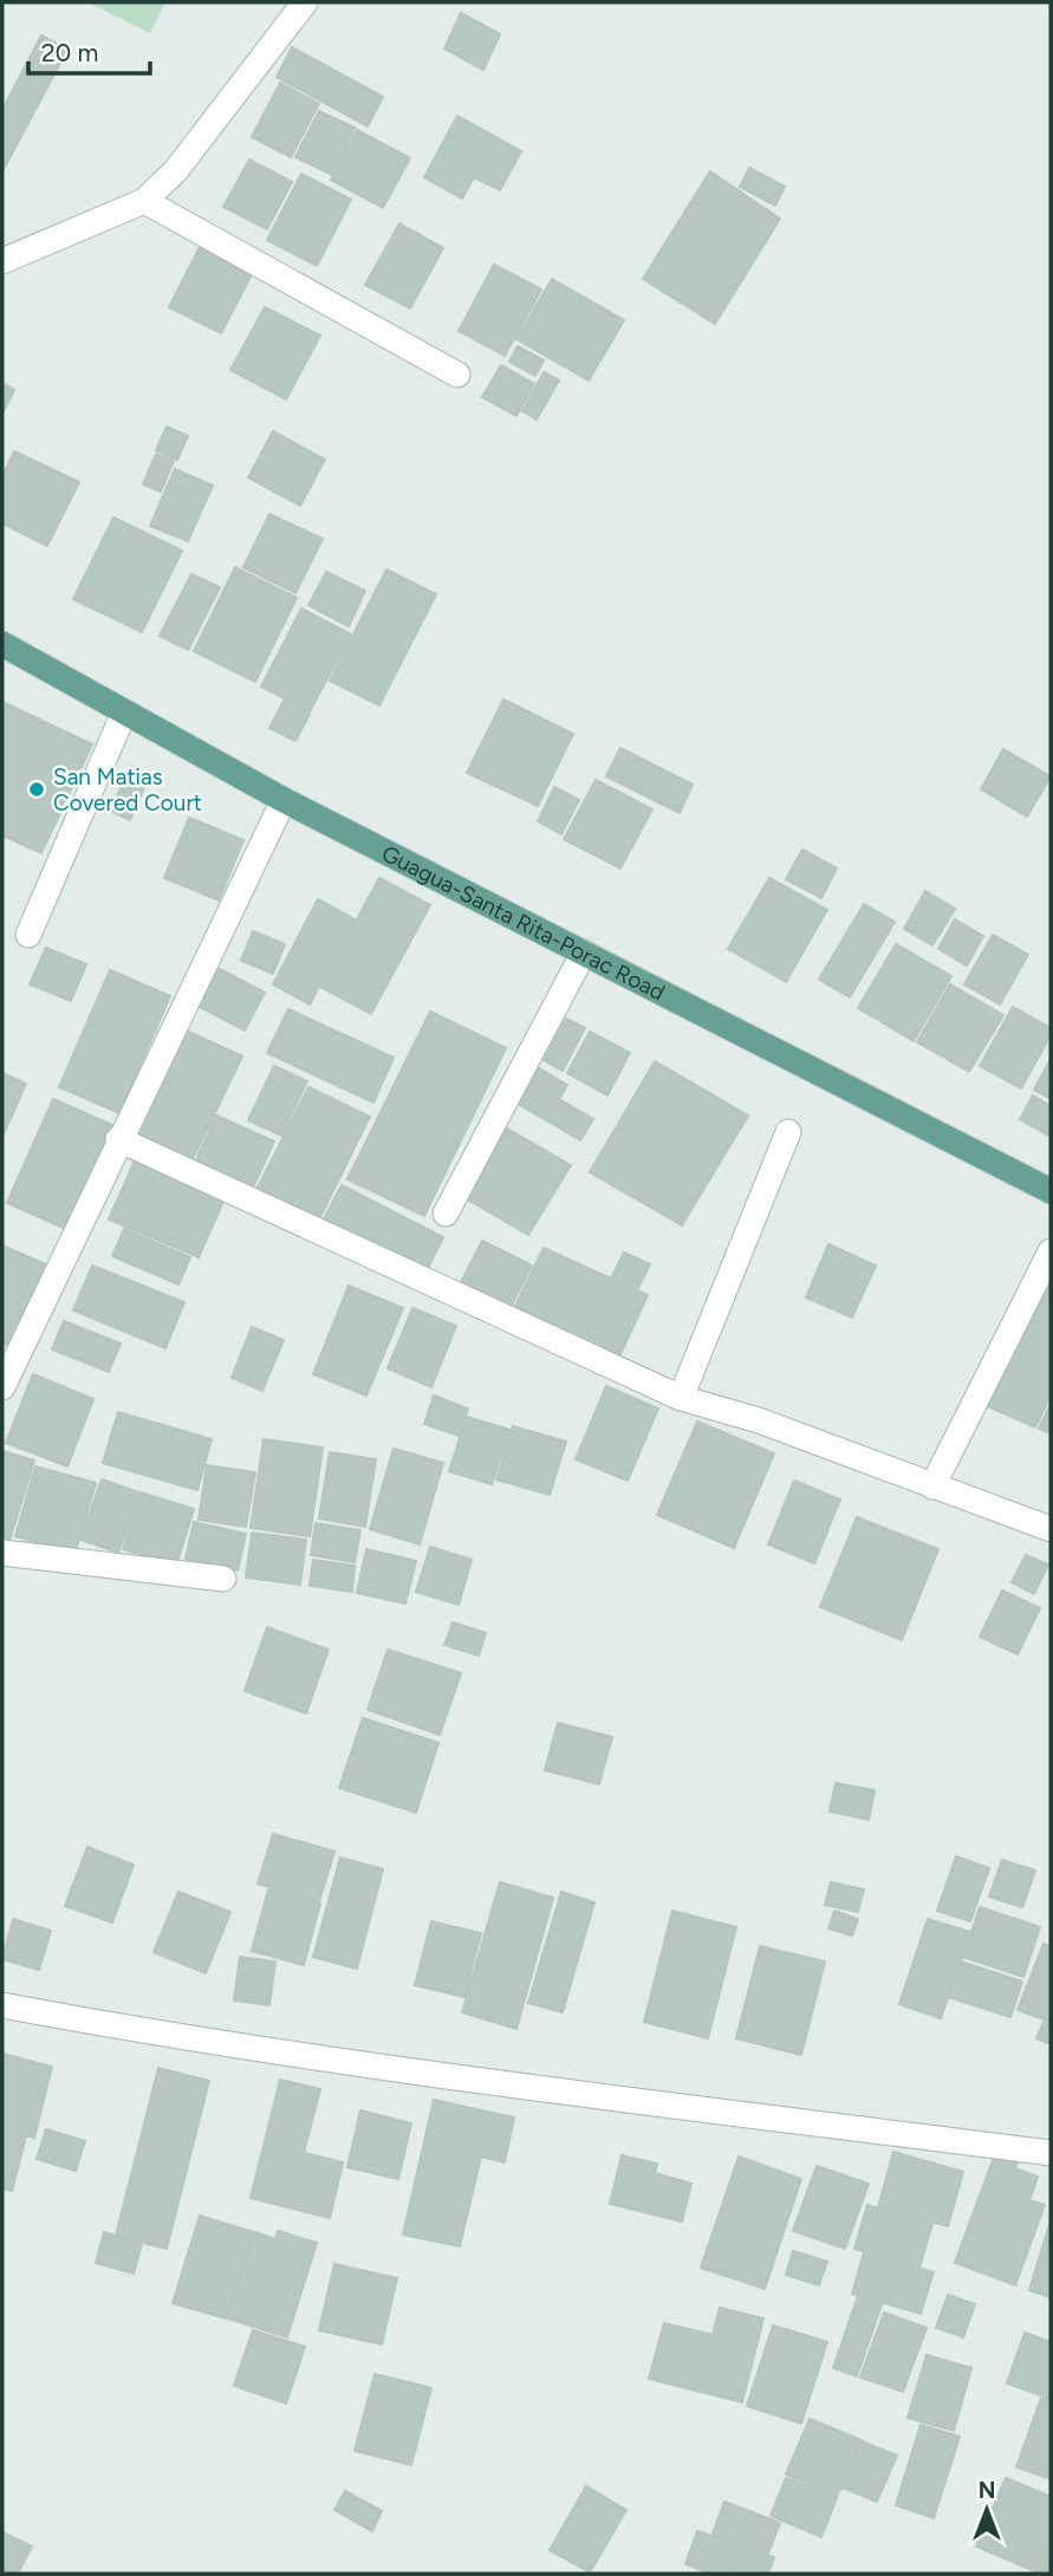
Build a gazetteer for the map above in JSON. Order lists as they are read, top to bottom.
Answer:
{
  "streets": {
    "main road": ["Guagua-Santa Rita-Porac Road"]
  },
  "places": ["San Matias Covered Court"],
  "scale_bar": "20 m",
  "north": "top"
}
